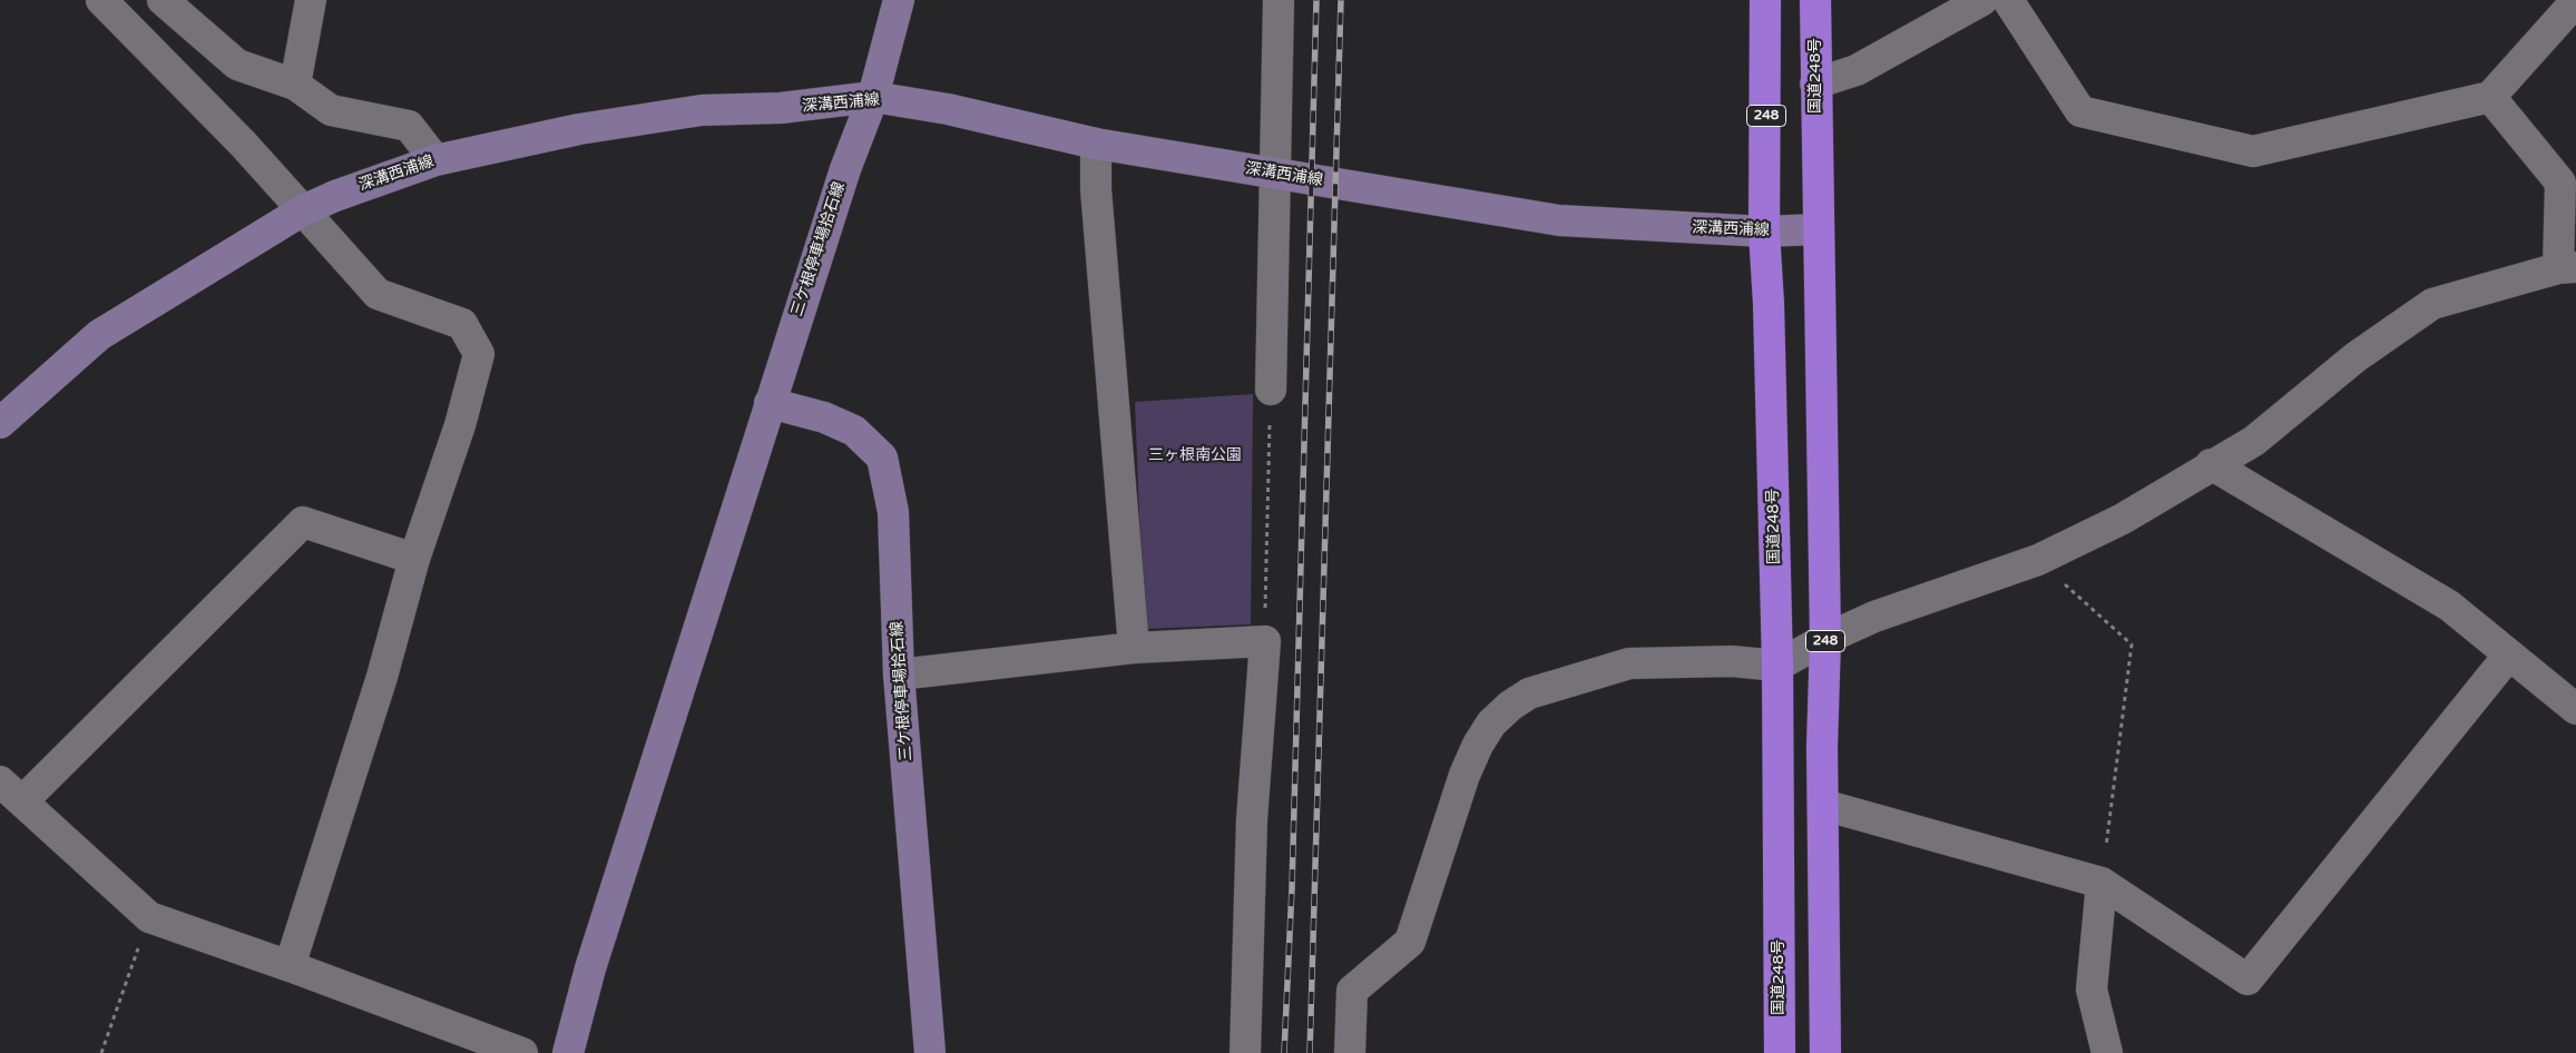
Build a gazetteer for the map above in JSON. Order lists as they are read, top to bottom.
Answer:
{
  "streets": {
    "highway": ["国道248号", "248"],
    "main road": ["深溝西浦線", "三ケ根停車場拾石線"]
  },
  "crossings": [
    ["国道248号", "深溝西浦線"],
    ["深溝西浦線", "三ケ根停車場拾石線"]
  ],
  "parks": ["三ヶ根南公園"]
}
